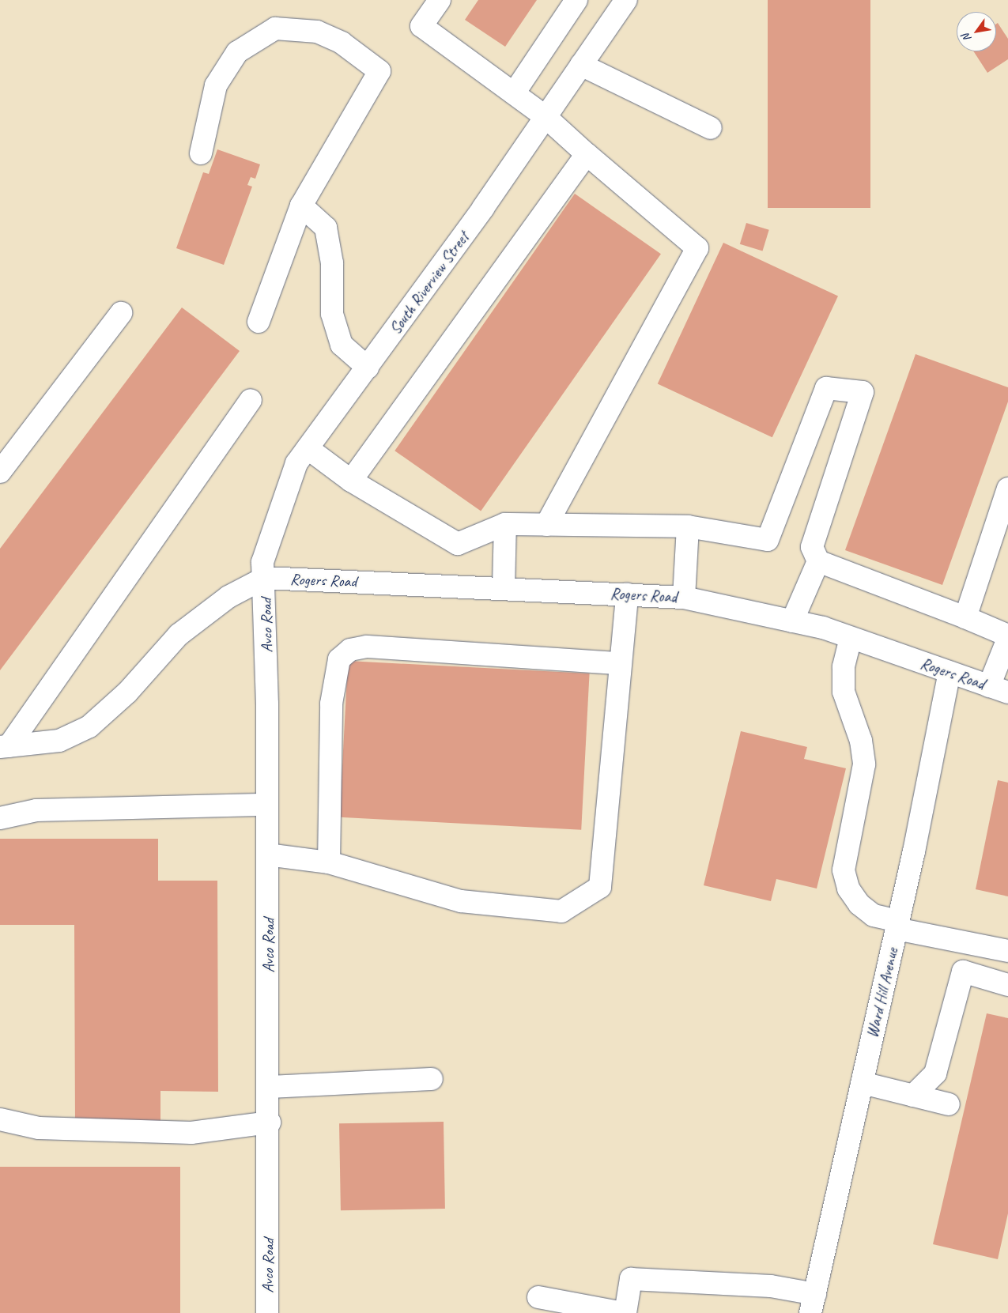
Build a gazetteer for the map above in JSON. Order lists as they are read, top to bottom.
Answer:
{
  "streets": {
    "street": [
      "South Riverview Street",
      "Rogers Road",
      "Avco Road",
      "Ward Hill Avenue"
    ]
  },
  "crossings": [
    ["South Riverview Street", "Rogers Road"],
    ["South Riverview Street", "Avco Road"],
    ["Rogers Road", "Avco Road"],
    ["Rogers Road", "Ward Hill Avenue"]
  ],
  "north": "bottom left"
}
